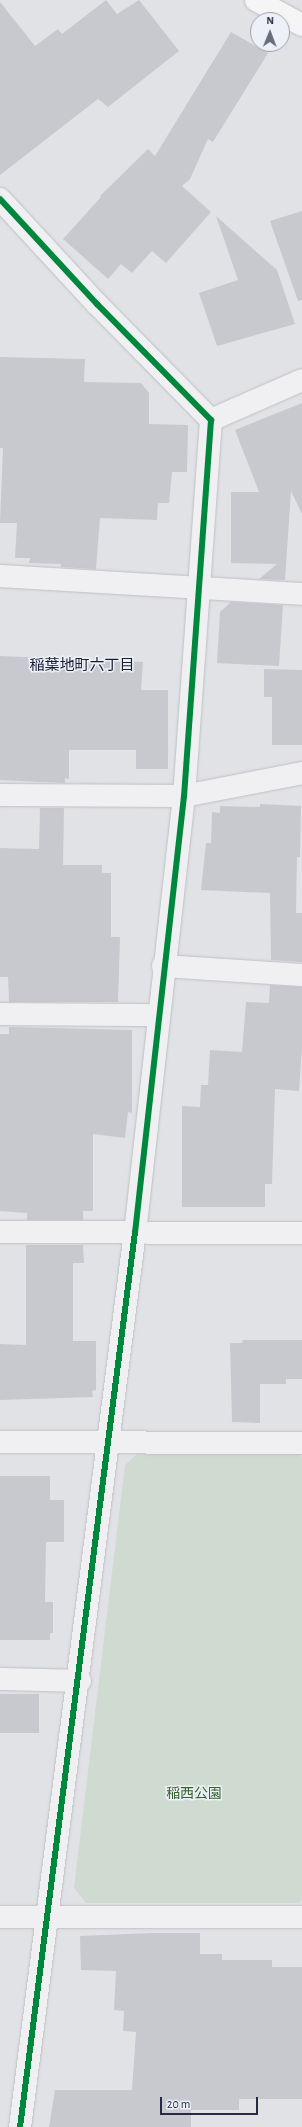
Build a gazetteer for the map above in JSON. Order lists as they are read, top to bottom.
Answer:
{
  "districts": ["稲葉地町六丁目"],
  "parks": ["稲西公園"],
  "scale_bar": "20 m",
  "north": "top"
}
